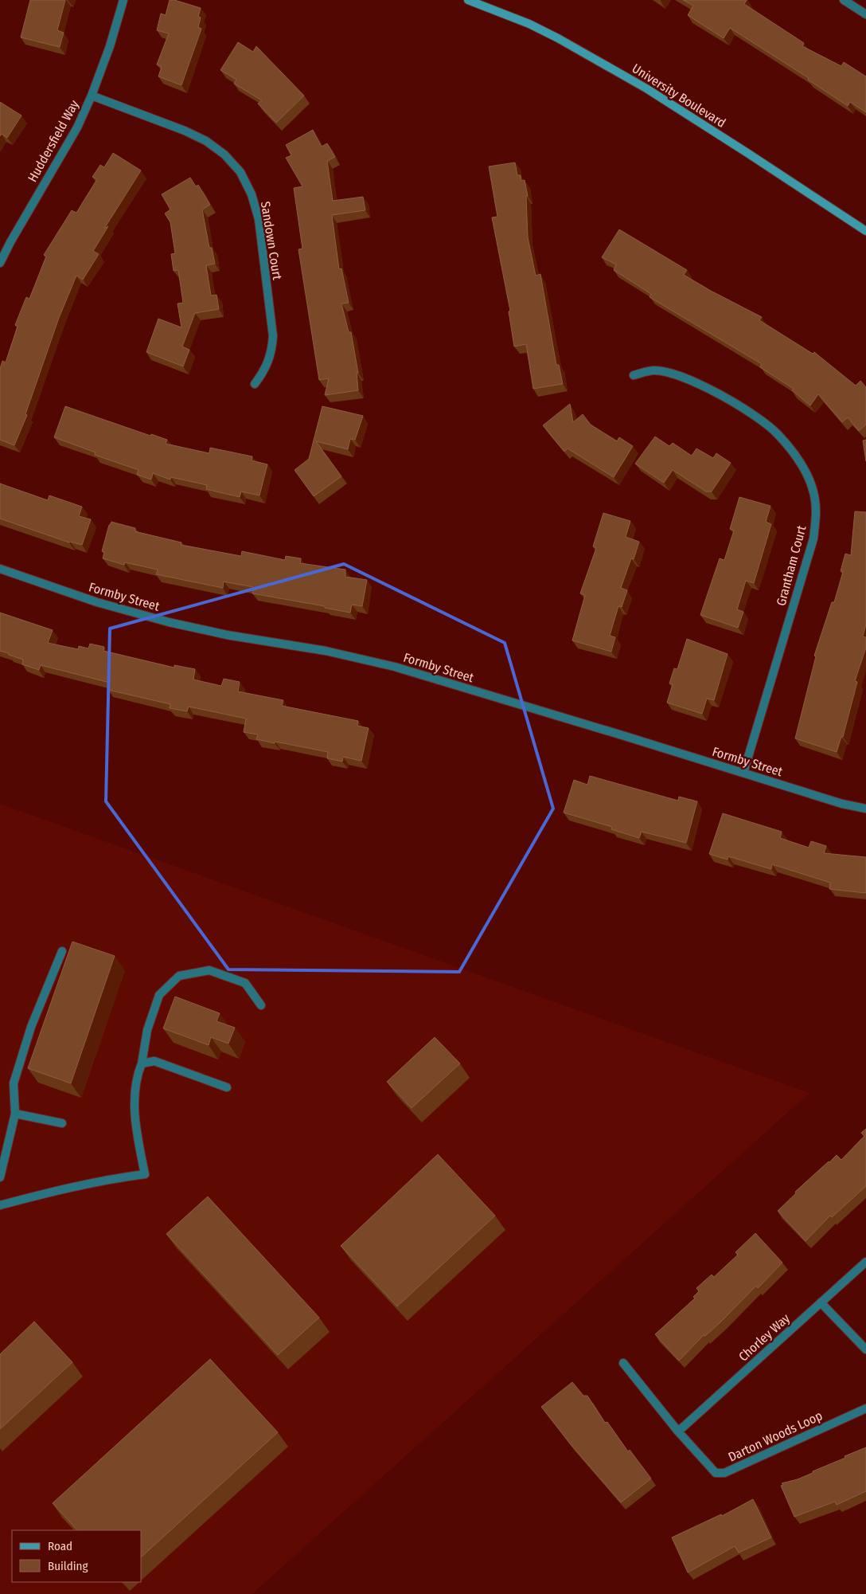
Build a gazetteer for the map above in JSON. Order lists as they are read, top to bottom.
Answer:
{
  "streets": {
    "street": [
      "University Boulevard",
      "Huddersfield Way",
      "Sandown Court",
      "Grantham Court",
      "Formby Street",
      "Chorley Way",
      "Darton Woods Loop"
    ]
  },
  "crossings": [
    ["Huddersfield Way", "Sandown Court"],
    ["Grantham Court", "Formby Street"],
    ["Chorley Way", "Darton Woods Loop"]
  ],
  "legend": ["Road", "Building"]
}
